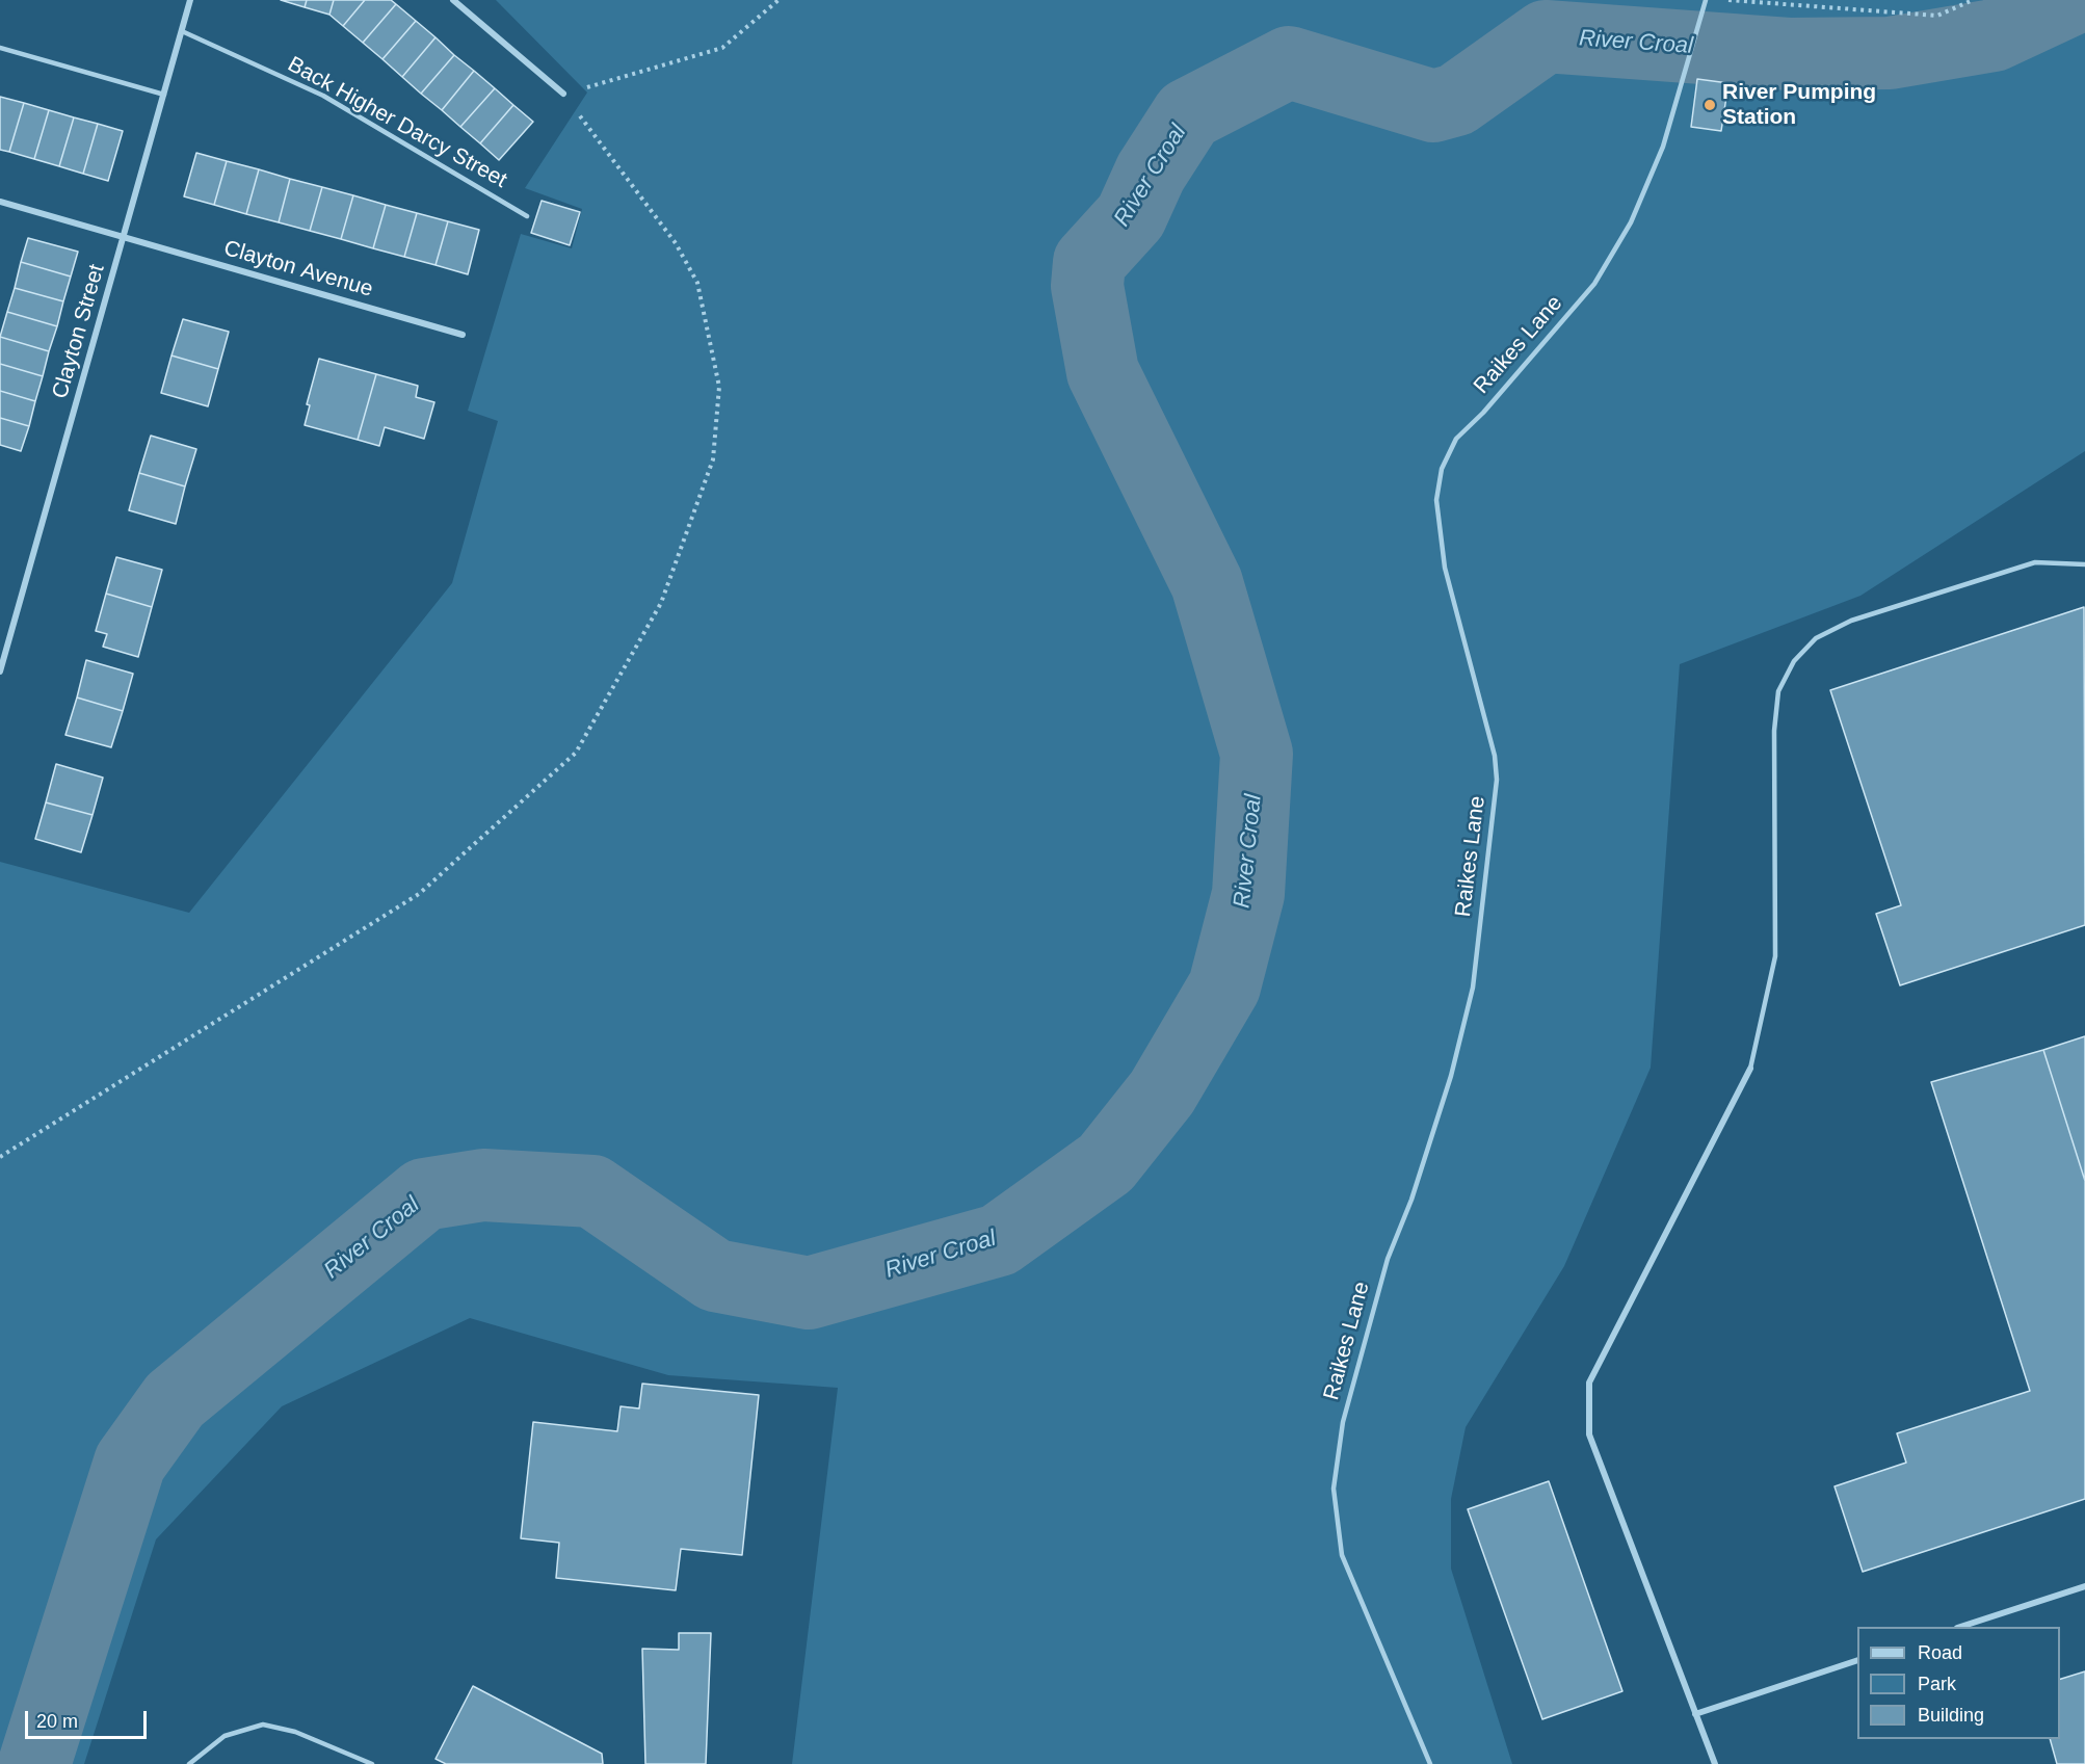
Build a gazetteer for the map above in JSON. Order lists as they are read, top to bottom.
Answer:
{
  "streets": {
    "street": ["Clayton Avenue", "Clayton Street"],
    "lane": ["Back Higher Darcy Street", "Raikes Lane"]
  },
  "crossings": [
    ["Back Higher Darcy Street", "Clayton Street"],
    ["Clayton Avenue", "Clayton Street"]
  ],
  "water": ["River Croal"],
  "places": ["River Pumping Station"],
  "legend": ["Road", "Park", "Building"],
  "scale_bar": "20 m"
}
